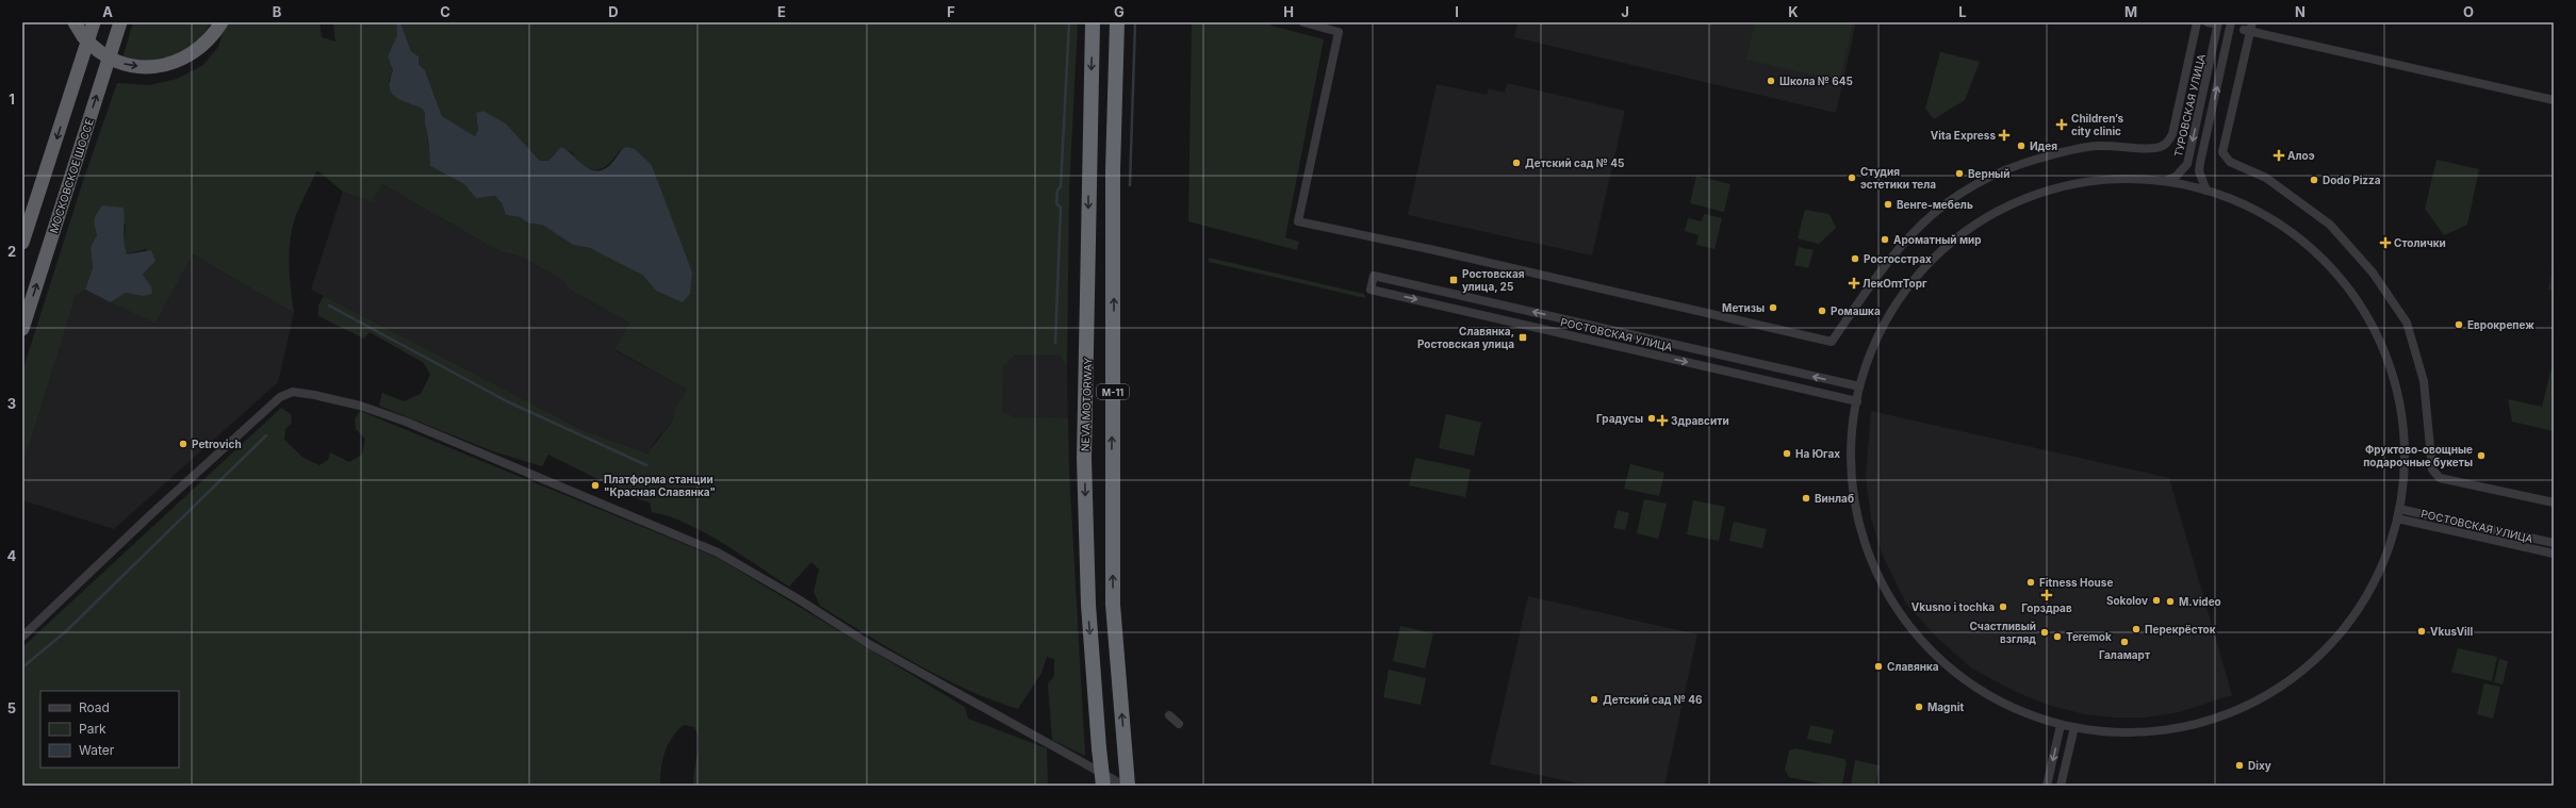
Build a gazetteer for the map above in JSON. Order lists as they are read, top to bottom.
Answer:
{
  "streets": {
    "highway": ["МОСКОВСКОЕ ШОССЕ", "М-11", "NEVA MOTORWAY"],
    "street": ["ТУРОВСКАЯ УЛИЦА", "РОСТОВСКАЯ УЛИЦА"]
  },
  "places": {
    "other": [
      "Школа № 645",
      "Идея",
      "Детский сад № 45",
      "Верный",
      "Студия эстетики тела",
      "Dodo Pizza",
      "Венге-мебель",
      "Ароматный мир",
      "Росгосстрах",
      "Метизы",
      "Ромашка",
      "Еврокрепеж",
      "Градусы",
      "Petrovich",
      "На Югах",
      "Фруктово-овощные подарочные букеты",
      "Платформа станции \"Красная Славянка\"",
      "Винлаб",
      "Fitness House",
      "Sokolov",
      "M.video",
      "Vkusno i tochka",
      "Перекрёсток",
      "VkusVill",
      "Счастливый взгляд",
      "Teremok",
      "Галамарт",
      "Славянка",
      "Детский сад № 46",
      "Magnit",
      "Dixy"
    ],
    "health": [
      "Children’s city clinic",
      "Vita Express",
      "Алоэ",
      "Столички",
      "ЛекОптТорг",
      "Здравсити",
      "Горздрав"
    ],
    "transit": ["Ростовская улица, 25", "Славянка, Ростовская улица"]
  },
  "legend": ["Road", "Park", "Water"],
  "grid": {
    "columns": [
      "A",
      "B",
      "C",
      "D",
      "E",
      "F",
      "G",
      "H",
      "I",
      "J",
      "K",
      "L",
      "M",
      "N",
      "O"
    ],
    "rows": [
      "1",
      "2",
      "3",
      "4",
      "5"
    ]
  }
}
